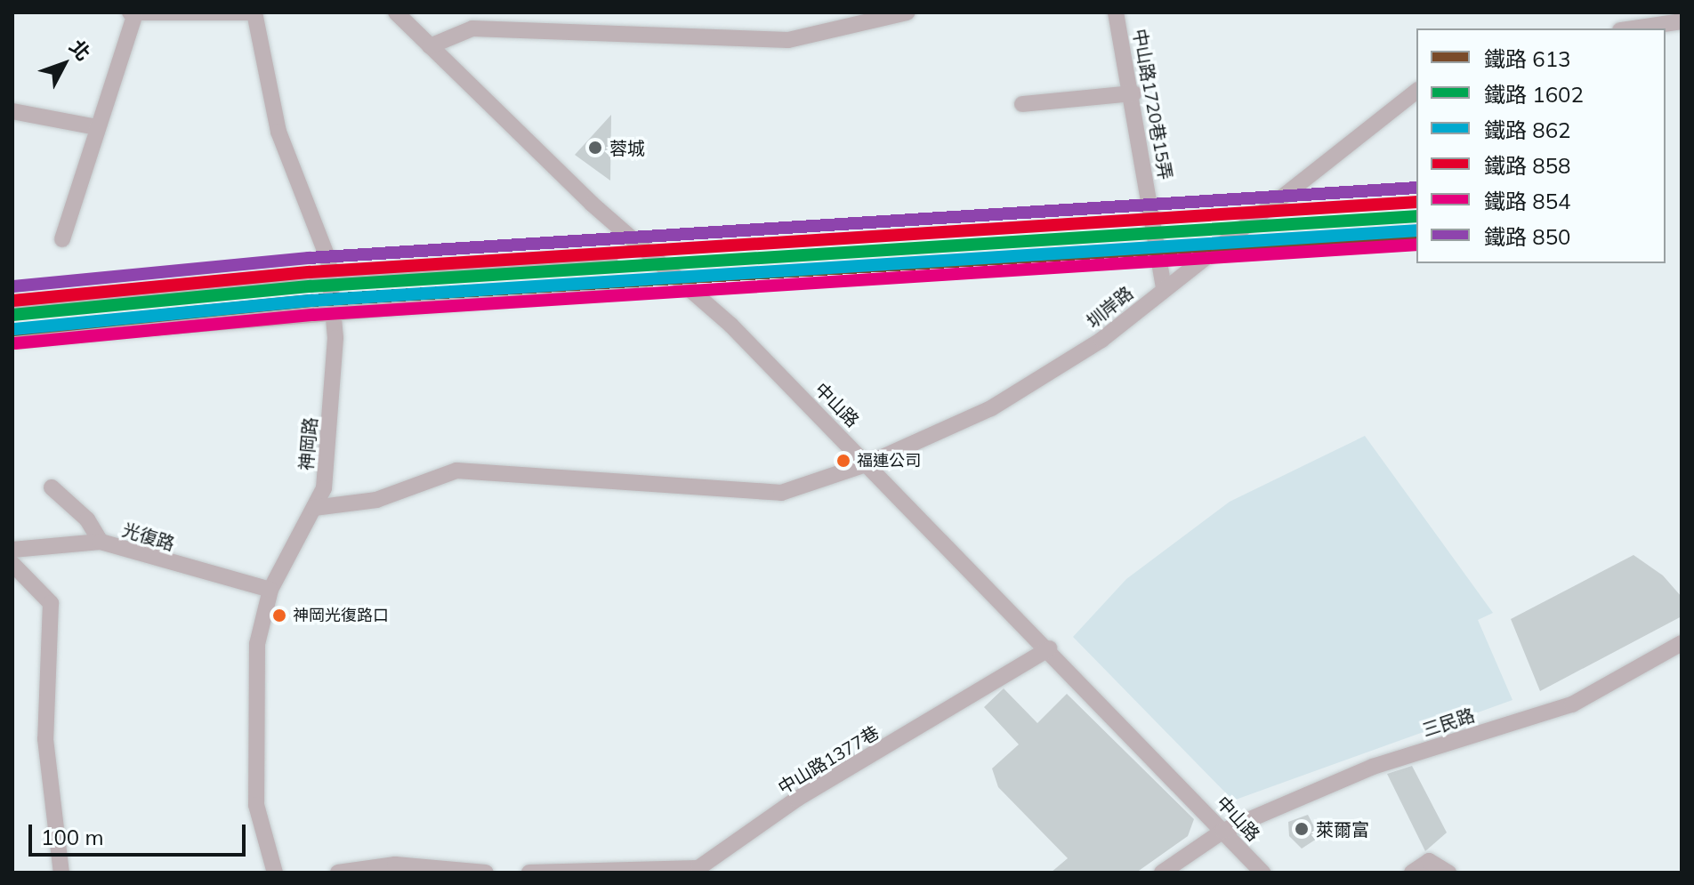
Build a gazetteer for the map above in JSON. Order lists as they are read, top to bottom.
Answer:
{
  "streets": {
    "street": [
      "中山路1720巷15弄",
      "圳岸路",
      "中山路",
      "神岡路",
      "光復路",
      "三民路",
      "中山路1377巷"
    ]
  },
  "crossings": [
    ["中山路1720巷15弄", "圳岸路"],
    ["圳岸路", "中山路"],
    ["圳岸路", "神岡路"],
    ["中山路", "三民路"],
    ["中山路", "中山路1377巷"],
    ["神岡路", "光復路"]
  ],
  "places": [
    "蓉城",
    "福連公司",
    "神岡光復路口",
    "萊爾富"
  ],
  "lines": [
    "rail line 850",
    "rail line 858",
    "rail line 1602",
    "rail line 862",
    "rail line 613",
    "rail line 854"
  ],
  "legend": [
    "鐵路 613",
    "鐵路 1602",
    "鐵路 862",
    "鐵路 858",
    "鐵路 854",
    "鐵路 850"
  ],
  "scale_bar": "100 m",
  "north": "top right"
}
